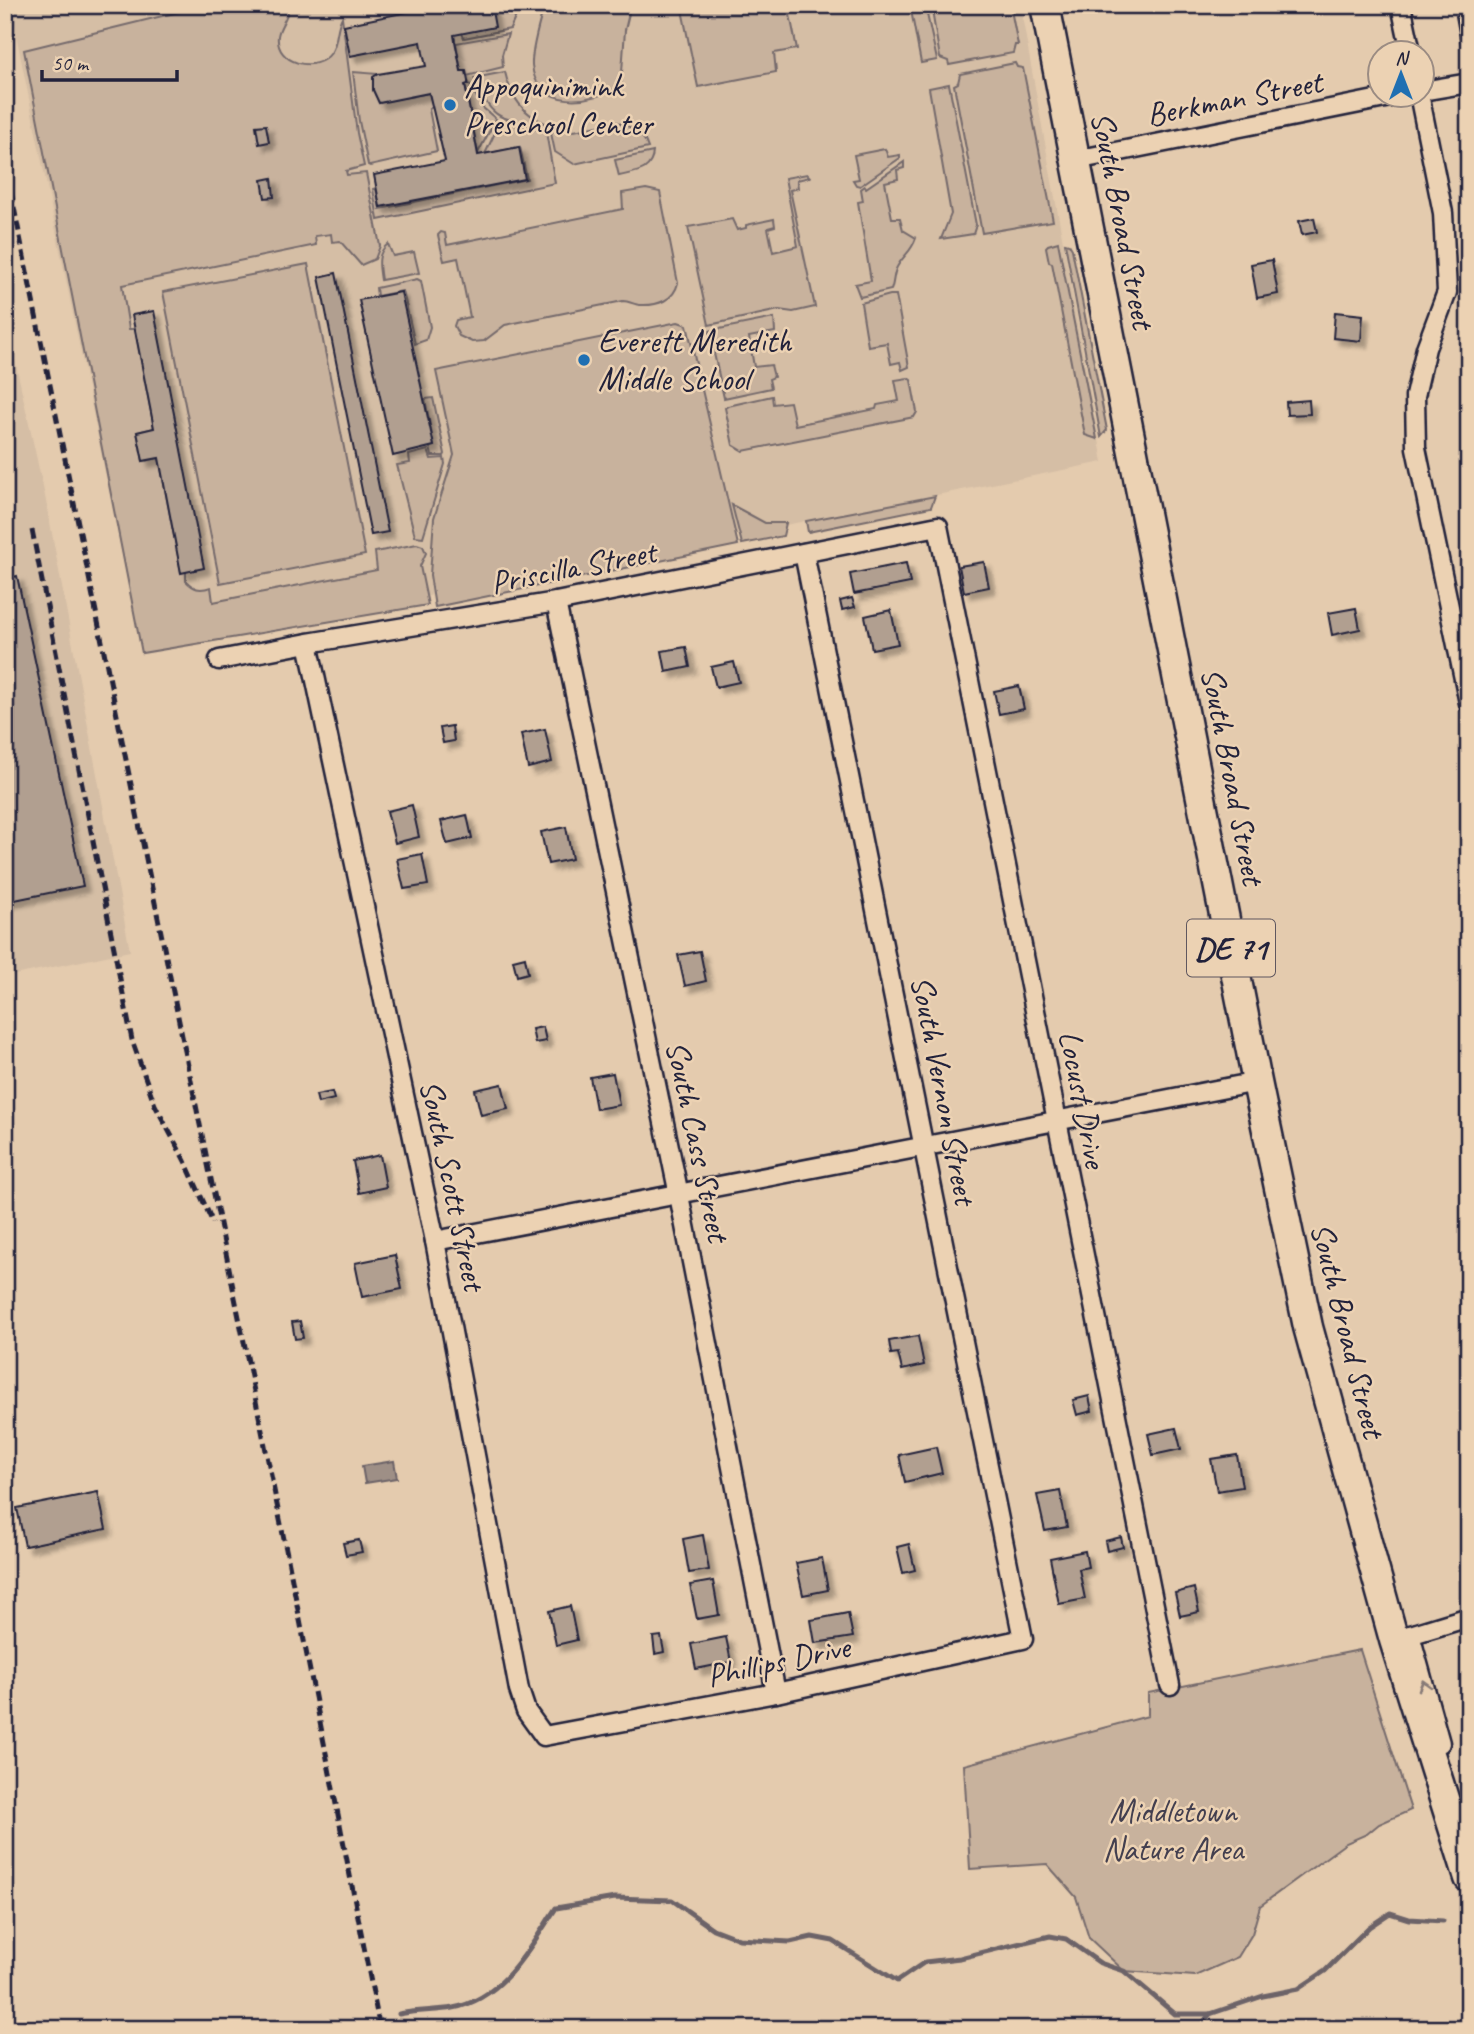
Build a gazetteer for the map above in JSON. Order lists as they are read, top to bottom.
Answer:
{
  "streets": {
    "main road": ["South Broad Street", "DE 71"],
    "street": [
      "Berkman Street",
      "Priscilla Street",
      "South Vernon Street",
      "Locust Drive",
      "South Cass Street",
      "South Scott Street",
      "Phillips Drive"
    ]
  },
  "crossings": [
    ["Berkman Street", "South Broad Street"],
    ["Priscilla Street", "South Vernon Street"],
    ["Priscilla Street", "Locust Drive"],
    ["Priscilla Street", "South Cass Street"],
    ["Priscilla Street", "South Scott Street"],
    ["South Vernon Street", "Phillips Drive"],
    ["South Cass Street", "Phillips Drive"],
    ["South Scott Street", "Phillips Drive"]
  ],
  "parks": ["Middletown Nature Area"],
  "places": ["Appoquinimink Preschool Center", "Everett Meredith Middle School"],
  "scale_bar": "50 m",
  "north": "top"
}
